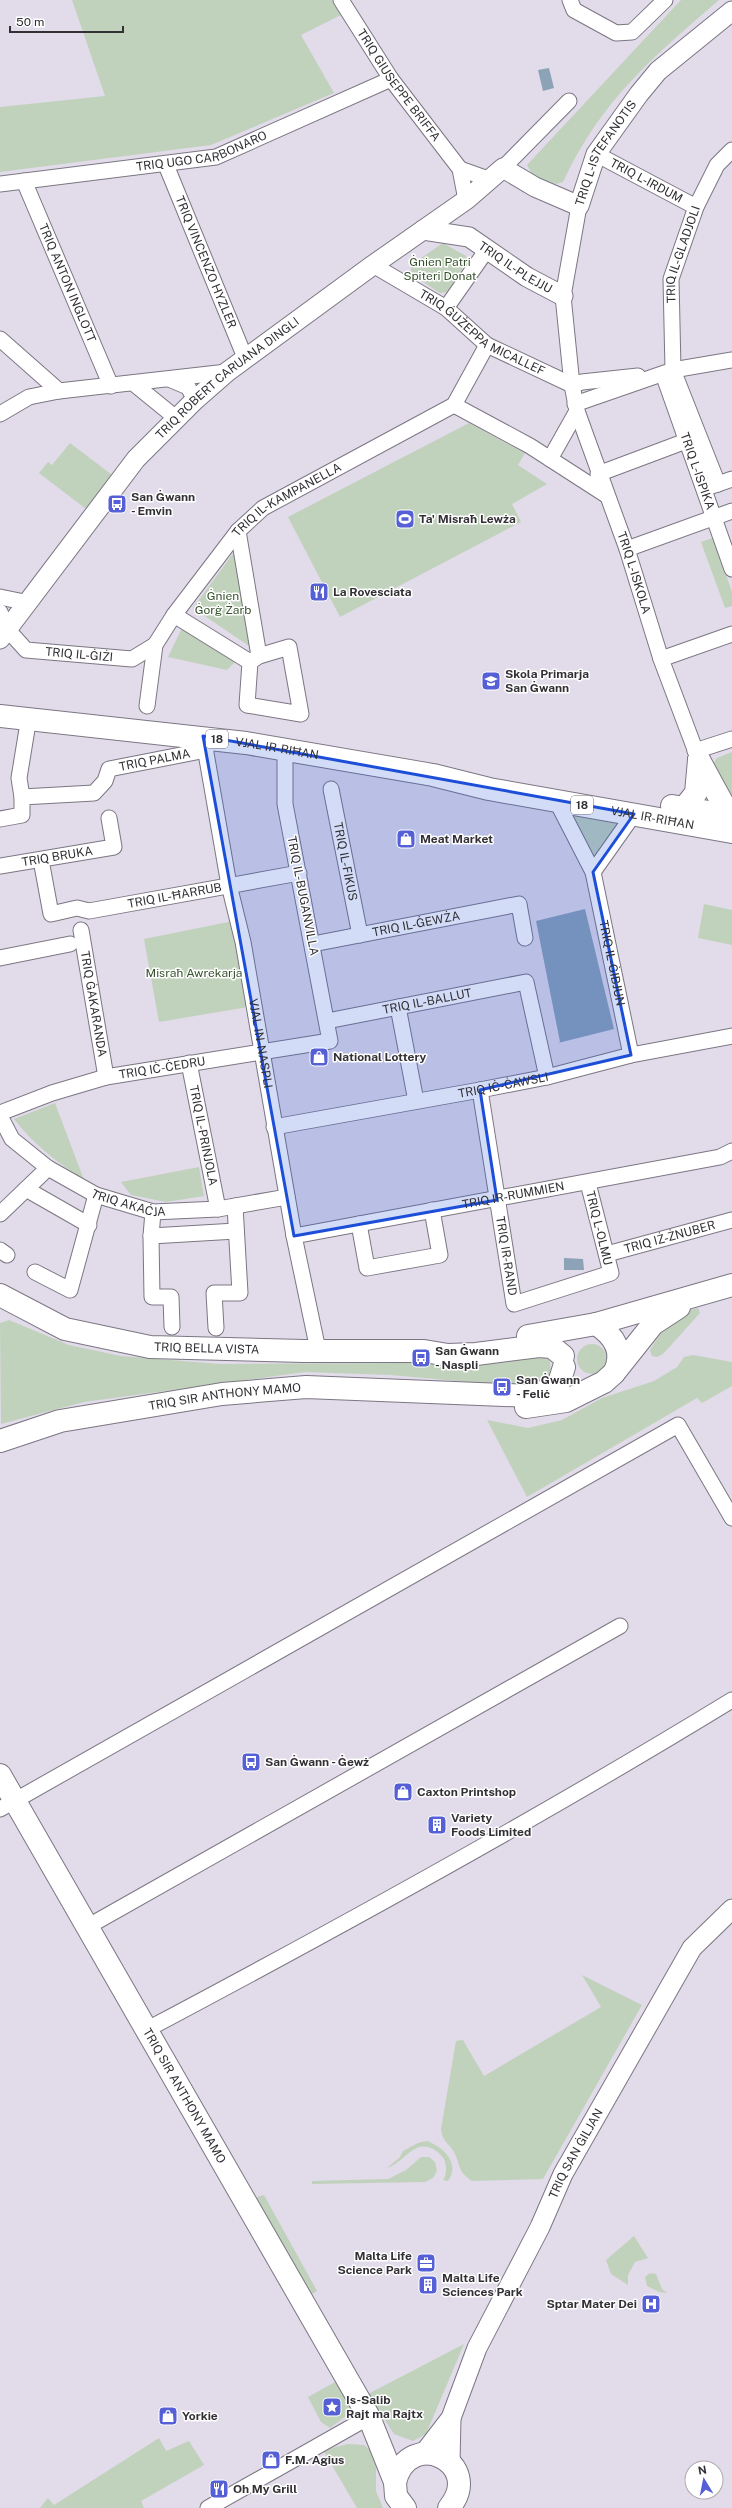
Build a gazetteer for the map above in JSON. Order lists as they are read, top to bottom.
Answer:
{
  "streets": {
    "main road": [
      "18",
      "VJAL IR-RIĦAN",
      "TRIQ BELLA VISTA",
      "TRIQ SIR ANTHONY MAMO"
    ],
    "street": [
      "TRIQ GIUSEPPE BRIFFA",
      "TRIQ UGO CARBONARO",
      "TRIQ L-ISTEFANOTIS",
      "TRIQ L-IRDUM",
      "TRIQ IL-GLADJOLI",
      "TRIQ VINCENZO HYZLER",
      "TRIQ IL-PLEJJU",
      "TRIQ ANTON INGLOTT",
      "TRIQ ĠUŻEPPA MICALLEF",
      "TRIQ ROBERT CARUANA DINGLI",
      "TRIQ L-ISPIKA",
      "TRIQ IL-KAMPANELLA",
      "TRIQ L-ISKOLA",
      "TRIQ IL-ĠIŻI",
      "TRIQ PALMA",
      "TRIQ BRUKA",
      "TRIQ IL-FIKUS",
      "TRIQ IL-ĦARRUB",
      "TRIQ IL-BUGANVILLA",
      "TRIQ IL-ĠEWŻA",
      "TRIQ IL-ĠIBJUN",
      "TRIQ IL-BALLUT",
      "TRIQ ĠAKARANDA",
      "VJAL IN-NASPLI",
      "TRIQ IĊ-ĊEDRU",
      "TRIQ IĊ-ĊAWSLI",
      "TRIQ IL-PRINJOLA",
      "TRIQ IR-RUMMIEN",
      "TRIQ AKAĊJA",
      "TRIQ L-OLMU",
      "TRIQ IŻ-ŻNUBER",
      "TRIQ IR-RAND",
      "TRIQ SAN ĠILJAN"
    ]
  },
  "crossings": [
    ["TRIQ GIUSEPPE BRIFFA", "TRIQ UGO CARBONARO"],
    ["TRIQ GIUSEPPE BRIFFA", "TRIQ IL-PLEJJU"],
    ["TRIQ GIUSEPPE BRIFFA", "TRIQ ROBERT CARUANA DINGLI"],
    ["TRIQ UGO CARBONARO", "TRIQ VINCENZO HYZLER"],
    ["TRIQ UGO CARBONARO", "TRIQ ANTON INGLOTT"],
    ["TRIQ L-ISTEFANOTIS", "TRIQ L-IRDUM"],
    ["TRIQ L-ISTEFANOTIS", "TRIQ IL-PLEJJU"],
    ["TRIQ L-ISTEFANOTIS", "TRIQ ĠUŻEPPA MICALLEF"],
    ["TRIQ L-ISTEFANOTIS", "TRIQ L-ISKOLA"],
    ["TRIQ L-IRDUM", "TRIQ IL-GLADJOLI"],
    ["TRIQ IL-GLADJOLI", "TRIQ L-ISPIKA"],
    ["TRIQ VINCENZO HYZLER", "TRIQ ROBERT CARUANA DINGLI"],
    ["TRIQ IL-PLEJJU", "TRIQ ROBERT CARUANA DINGLI"],
    ["TRIQ ĠUŻEPPA MICALLEF", "TRIQ ROBERT CARUANA DINGLI"],
    ["TRIQ ĠUŻEPPA MICALLEF", "TRIQ L-ISKOLA"],
    ["TRIQ ROBERT CARUANA DINGLI", "TRIQ IL-ĠIŻI"],
    ["TRIQ IL-KAMPANELLA", "TRIQ IL-ĠIŻI"],
    ["VJAL IR-RIĦAN", "TRIQ PALMA"],
    ["VJAL IR-RIĦAN", "TRIQ IL-BUGANVILLA"],
    ["VJAL IR-RIĦAN", "TRIQ IL-ĠIBJUN"],
    ["VJAL IR-RIĦAN", "VJAL IN-NASPLI"],
    ["TRIQ PALMA", "VJAL IN-NASPLI"],
    ["TRIQ BRUKA", "TRIQ IL-ĦARRUB"],
    ["TRIQ IL-FIKUS", "TRIQ IL-ĠEWŻA"],
    ["TRIQ IL-ĦARRUB", "TRIQ IL-BUGANVILLA"],
    ["TRIQ IL-ĦARRUB", "VJAL IN-NASPLI"],
    ["TRIQ IL-BUGANVILLA", "TRIQ IL-ĠEWŻA"],
    ["TRIQ IL-BUGANVILLA", "TRIQ IL-BALLUT"],
    ["TRIQ IL-BUGANVILLA", "TRIQ IĊ-ĊEDRU"],
    ["TRIQ IL-ĠIBJUN", "TRIQ IĊ-ĊAWSLI"],
    ["TRIQ IL-BALLUT", "TRIQ IĊ-ĊAWSLI"],
    ["TRIQ ĠAKARANDA", "TRIQ IĊ-ĊEDRU"],
    ["VJAL IN-NASPLI", "TRIQ IĊ-ĊEDRU"],
    ["VJAL IN-NASPLI", "TRIQ IĊ-ĊAWSLI"],
    ["VJAL IN-NASPLI", "TRIQ IR-RUMMIEN"],
    ["VJAL IN-NASPLI", "TRIQ AKAĊJA"],
    ["VJAL IN-NASPLI", "TRIQ BELLA VISTA"],
    ["TRIQ IĊ-ĊEDRU", "TRIQ IL-PRINJOLA"],
    ["TRIQ IĊ-ĊEDRU", "TRIQ AKAĊJA"],
    ["TRIQ IĊ-ĊAWSLI", "TRIQ IR-RAND"],
    ["TRIQ IL-PRINJOLA", "TRIQ AKAĊJA"],
    ["TRIQ IR-RUMMIEN", "TRIQ L-OLMU"],
    ["TRIQ IR-RUMMIEN", "TRIQ IR-RAND"],
    ["TRIQ L-OLMU", "TRIQ IŻ-ŻNUBER"],
    ["TRIQ L-OLMU", "TRIQ IR-RAND"],
    ["TRIQ BELLA VISTA", "TRIQ SIR ANTHONY MAMO"],
    ["TRIQ SIR ANTHONY MAMO", "TRIQ SAN ĠILJAN"]
  ],
  "parks": ["Ġnien Patri Spiteri Donat", "Ġnien Ġorġ Żarb", "Misraħ Awrekarja"],
  "places": {
    "bus stop": [
      "San Ġwann - Emvin",
      "San Ġwann - Naspli",
      "San Ġwann - Feliċ",
      "San Ġwann - Ġewż"
    ],
    "sports": ["Ta' Misraħ Lewża"],
    "restaurant": ["La Rovesciata", "Oh My Grill"],
    "school or university": ["Skola Primarja San Ġwann"],
    "shop": [
      "Meat Market",
      "National Lottery",
      "Caxton Printshop",
      "Yorkie",
      "F.M. Agius"
    ],
    "building": ["Variety Foods Limited", "Malta Life Sciences Park"],
    "office": ["Malta Life Science Park"],
    "hospital": ["Sptar Mater Dei"],
    "place": ["Is-Salib Rajt ma Rajtx"]
  },
  "scale_bar": "50 m",
  "north": "top"
}
